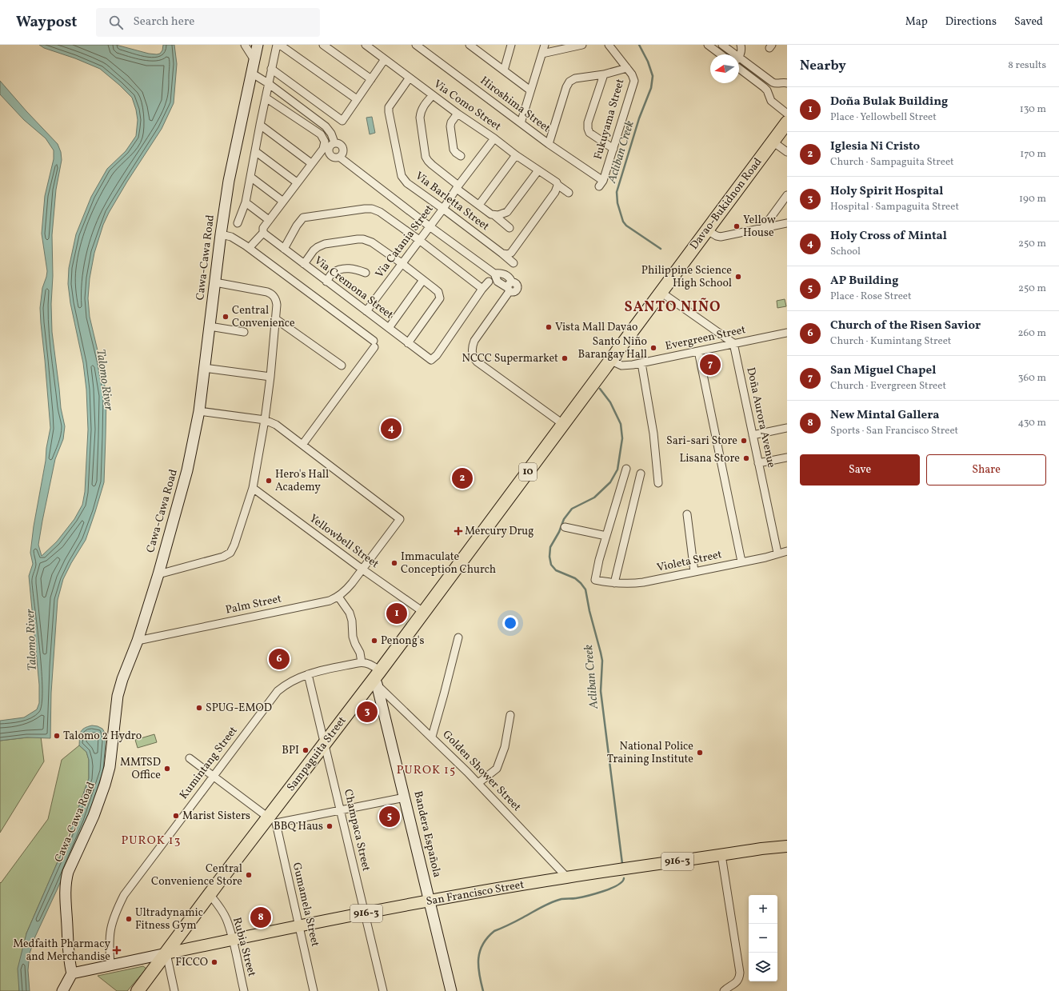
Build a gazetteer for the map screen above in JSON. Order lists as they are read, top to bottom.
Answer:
{
  "streets": {
    "highway": ["Davao-Bukidnon Road", "10", "Sampaguita Street"],
    "main road": ["916-3", "San Francisco Street"],
    "street": [
      "Hiroshima Street",
      "Via Como Street",
      "Fukuyama Street",
      "Via Barletta Street",
      "Via Catania Street",
      "Cawa-Cawa Road",
      "Via Cremona Street",
      "Evergreen Street",
      "Doña Aurora Avenue",
      "Yellowbell Street",
      "Violeta Street",
      "Palm Street",
      "Kumintang Street",
      "Golden Shower Street",
      "Champaca Street",
      "Bandera Española",
      "Gumamela Street",
      "Rubia Street"
    ]
  },
  "crossings": [
    ["Hiroshima Street", "Fukuyama Street"],
    ["Via Como Street", "Via Barletta Street"],
    ["Via Como Street", "Via Catania Street"],
    ["Via Barletta Street", "Via Catania Street"],
    ["Davao-Bukidnon Road", "Evergreen Street"],
    ["Davao-Bukidnon Road", "Sampaguita Street"],
    ["Via Catania Street", "Via Cremona Street"],
    ["Cawa-Cawa Road", "Palm Street"],
    ["Evergreen Street", "Doña Aurora Avenue"],
    ["Doña Aurora Avenue", "Violeta Street"],
    ["Yellowbell Street", "Palm Street"],
    ["Yellowbell Street", "Sampaguita Street"],
    ["Sampaguita Street", "Golden Shower Street"],
    ["Sampaguita Street", "Champaca Street"],
    ["Sampaguita Street", "Bandera Española"],
    ["Sampaguita Street", "San Francisco Street"],
    ["Sampaguita Street", "Gumamela Street"],
    ["Sampaguita Street", "Rubia Street"],
    ["Kumintang Street", "Champaca Street"],
    ["Golden Shower Street", "Bandera Española"],
    ["Golden Shower Street", "San Francisco Street"],
    ["Champaca Street", "San Francisco Street"],
    ["Bandera Española", "San Francisco Street"],
    ["San Francisco Street", "Gumamela Street"],
    ["San Francisco Street", "Rubia Street"]
  ],
  "districts": ["SANTO NIÑO", "PUROK 15", "PUROK 13"],
  "water": ["Acliban Creek", "Talomo River"],
  "places": {
    "other": [
      "Yellow House",
      "Philippine Science High School",
      "Central Convenience",
      "Vista Mall Davao",
      "Santo Niño Barangay Hall",
      "NCCC Supermarket",
      "Sari-sari Store",
      "Lisana Store",
      "Hero's Hall Academy",
      "Immaculate Conception Church",
      "Penong's",
      "SPUG-EMOD",
      "Talomo 2 Hydro",
      "BPI",
      "National Police Training Institute",
      "MMTSD Office",
      "Marist Sisters",
      "BBQ Haus",
      "Central Convenience Store",
      "Ultradynamic Fitness Gym",
      "FICCO"
    ],
    "health": ["Mercury Drug", "Medfaith Pharmacy and Merchandise"]
  },
  "north": "left",
  "page": {
    "header": "Waypost",
    "search": "Search here",
    "nav": ["Map", "Directions", "Saved"],
    "heading": ["Nearby", "8 results"],
    "list": [
      {
        "mark": "1",
        "name": "Doña Bulak Building",
        "note": "Place · Yellowbell Street",
        "value": "130 m"
      },
      {
        "mark": "2",
        "name": "Iglesia Ni Cristo",
        "note": "Church · Sampaguita Street",
        "value": "170 m"
      },
      {
        "mark": "3",
        "name": "Holy Spirit Hospital",
        "note": "Hospital · Sampaguita Street",
        "value": "190 m"
      },
      {
        "mark": "4",
        "name": "Holy Cross of Mintal",
        "note": "School",
        "value": "250 m"
      },
      {
        "mark": "5",
        "name": "AP Building",
        "note": "Place · Rose Street",
        "value": "250 m"
      },
      {
        "mark": "6",
        "name": "Church of the Risen Savior",
        "note": "Church · Kumintang Street",
        "value": "260 m"
      },
      {
        "mark": "7",
        "name": "San Miguel Chapel",
        "note": "Church · Evergreen Street",
        "value": "360 m"
      },
      {
        "mark": "8",
        "name": "New Mintal Gallera",
        "note": "Sports · San Francisco Street",
        "value": "430 m"
      }
    ],
    "pins": [
      "7",
      "4",
      "2",
      "1",
      "6",
      "3",
      "5",
      "8"
    ],
    "buttons": ["Save", "Share"],
    "map_buttons": ["+", "−"]
  }
}
